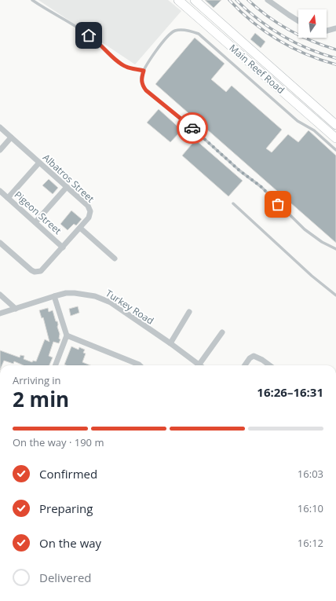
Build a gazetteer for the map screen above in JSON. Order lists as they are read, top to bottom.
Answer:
{
  "streets": {
    "main road": ["Main Reef Road"],
    "street": ["Albatros Street", "Pigeon Street", "Turkey Road"]
  },
  "crossings": [
    ["Albatros Street", "Pigeon Street"]
  ],
  "north": "top",
  "page": {
    "heading": ["2 min", "Arriving in", "16:26–16:31"],
    "bar": "On the way · 190 m",
    "list": [
      ["Confirmed", "16:03"],
      ["Preparing", "16:10"],
      ["On the way", "16:12"],
      "Delivered"
    ]
  }
}
